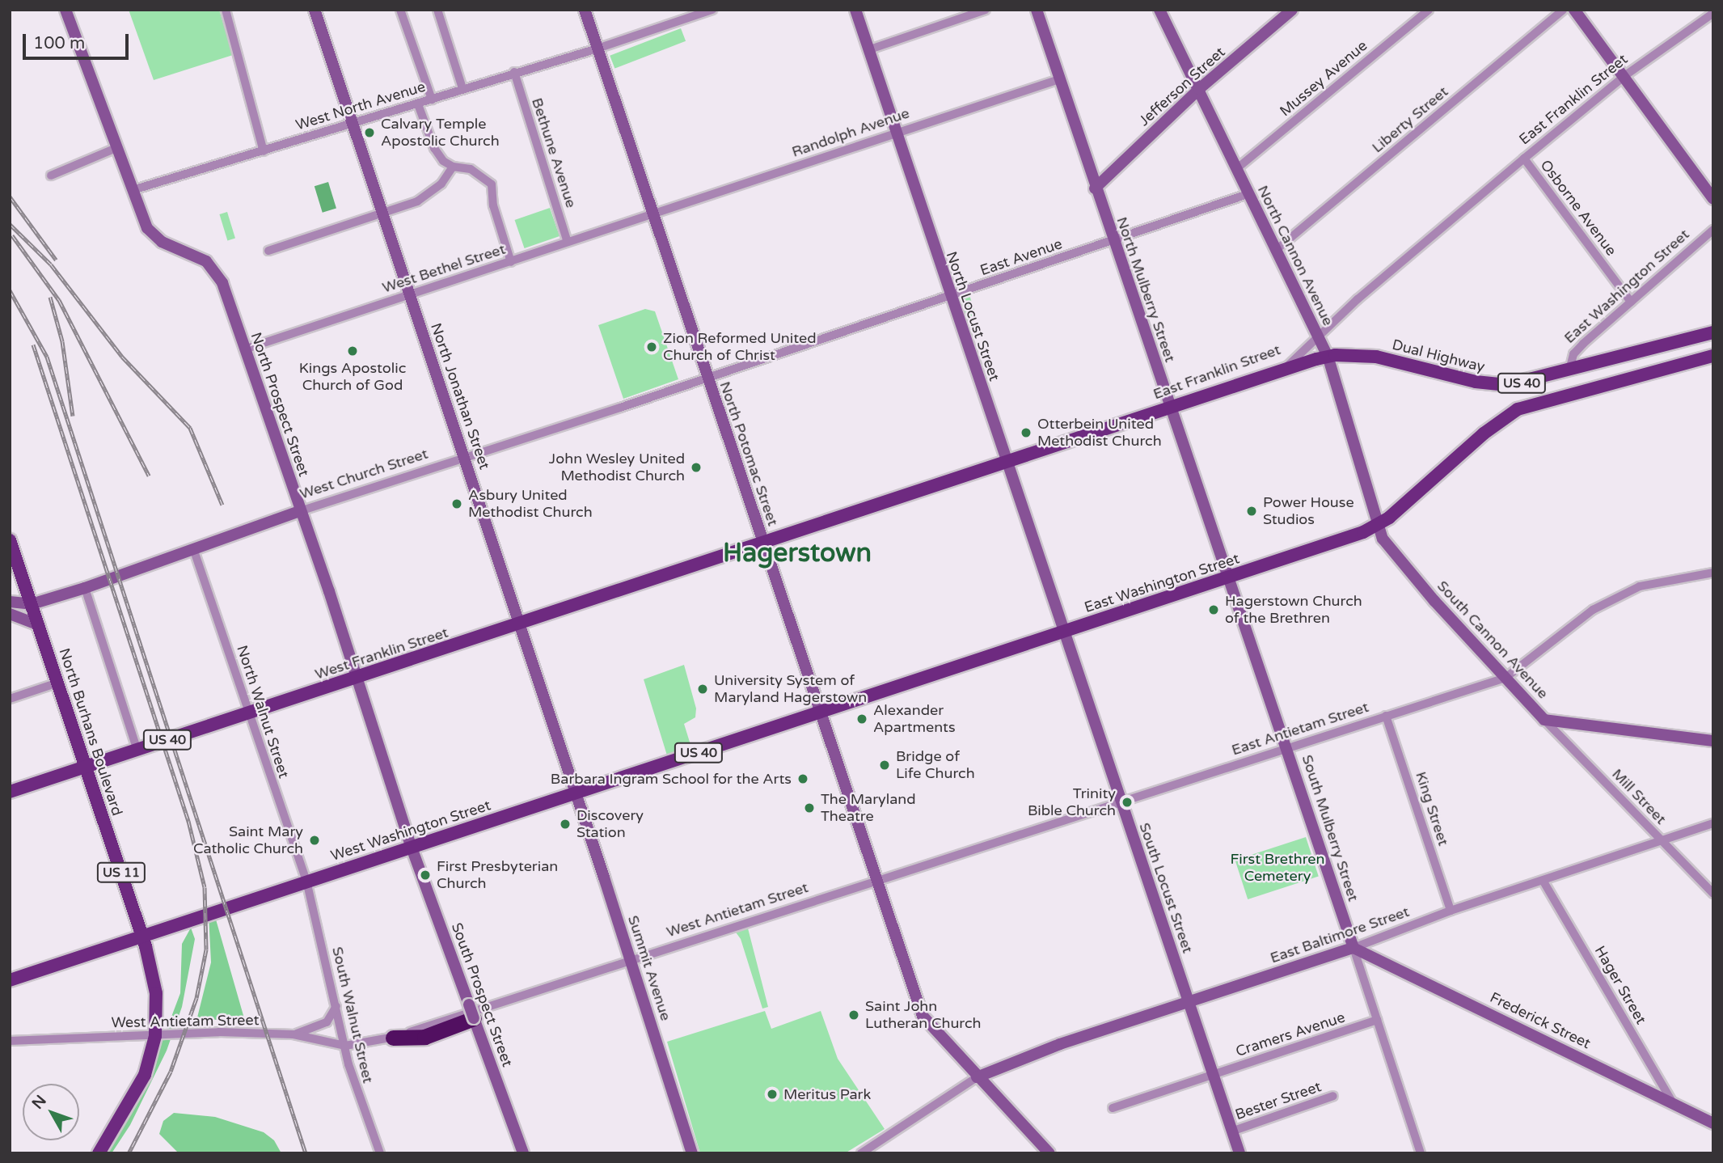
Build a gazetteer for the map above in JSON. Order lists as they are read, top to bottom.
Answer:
{
  "streets": {
    "main road": [
      "Jefferson Street",
      "East Franklin Street",
      "North Cannon Avenue",
      "East Washington Street",
      "North Mulberry Street",
      "North Locust Street",
      "Dual Highway",
      "US 40",
      "North Jonathan Street",
      "North Prospect Street",
      "North Potomac Street",
      "West Church Street",
      "South Cannon Avenue",
      "West Franklin Street",
      "North Burhans Boulevard",
      "South Mulberry Street",
      "West Washington Street",
      "US 11",
      "South Locust Street",
      "East Baltimore Street",
      "Summit Avenue",
      "South Prospect Street",
      "Frederick Street"
    ],
    "street": [
      "Mussey Avenue",
      "West North Avenue",
      "Liberty Street",
      "Randolph Avenue",
      "Bethune Avenue",
      "Osborne Avenue",
      "East Avenue",
      "West Bethel Street",
      "North Walnut Street",
      "East Antietam Street",
      "Mill Street",
      "King Street",
      "West Antietam Street",
      "Hager Street",
      "South Walnut Street",
      "Cramers Avenue",
      "Bester Street"
    ]
  },
  "crossings": [
    ["Mussey Avenue", "North Cannon Avenue"],
    ["Jefferson Street", "North Cannon Avenue"],
    ["Jefferson Street", "North Mulberry Street"],
    ["East Franklin Street", "Osborne Avenue"],
    ["East Franklin Street", "North Cannon Avenue"],
    ["East Franklin Street", "North Mulberry Street"],
    ["East Franklin Street", "North Locust Street"],
    ["East Franklin Street", "Dual Highway"],
    ["East Franklin Street", "North Potomac Street"],
    ["East Franklin Street", "West Franklin Street"],
    ["West North Avenue", "Bethune Avenue"],
    ["West North Avenue", "North Jonathan Street"],
    ["West North Avenue", "North Prospect Street"],
    ["West North Avenue", "North Potomac Street"],
    ["Liberty Street", "North Cannon Avenue"],
    ["Randolph Avenue", "West Bethel Street"],
    ["Randolph Avenue", "North Mulberry Street"],
    ["Randolph Avenue", "North Locust Street"],
    ["Randolph Avenue", "North Potomac Street"],
    ["Bethune Avenue", "West Bethel Street"],
    ["Osborne Avenue", "East Washington Street"],
    ["North Cannon Avenue", "East Avenue"],
    ["North Cannon Avenue", "East Washington Street"],
    ["North Cannon Avenue", "Dual Highway"],
    ["North Cannon Avenue", "South Cannon Avenue"],
    ["East Avenue", "North Mulberry Street"],
    ["East Avenue", "North Locust Street"],
    ["East Avenue", "North Potomac Street"],
    ["East Avenue", "West Church Street"],
    ["West Bethel Street", "North Jonathan Street"],
    ["West Bethel Street", "North Prospect Street"],
    ["West Bethel Street", "North Potomac Street"],
    ["East Washington Street", "North Mulberry Street"],
    ["East Washington Street", "North Locust Street"],
    ["East Washington Street", "Dual Highway"],
    ["East Washington Street", "North Potomac Street"],
    ["East Washington Street", "South Cannon Avenue"],
    ["East Washington Street", "South Mulberry Street"],
    ["East Washington Street", "West Washington Street"],
    ["East Washington Street", "South Locust Street"],
    ["North Mulberry Street", "South Mulberry Street"],
    ["North Locust Street", "South Locust Street"],
    ["North Jonathan Street", "West Church Street"],
    ["North Jonathan Street", "West Franklin Street"],
    ["North Jonathan Street", "West Washington Street"],
    ["North Jonathan Street", "Summit Avenue"],
    ["North Prospect Street", "West Church Street"],
    ["North Prospect Street", "West Franklin Street"],
    ["North Prospect Street", "West Washington Street"],
    ["North Prospect Street", "South Prospect Street"],
    ["North Potomac Street", "West Church Street"],
    ["North Potomac Street", "West Franklin Street"],
    ["North Potomac Street", "East Antietam Street"],
    ["North Potomac Street", "West Washington Street"],
    ["North Potomac Street", "West Antietam Street"],
    ["North Potomac Street", "East Baltimore Street"],
    ["West Church Street", "North Walnut Street"],
    ["West Church Street", "North Burhans Boulevard"],
    ["South Cannon Avenue", "East Antietam Street"],
    ["South Cannon Avenue", "Mill Street"],
    ["West Franklin Street", "North Walnut Street"],
    ["West Franklin Street", "North Burhans Boulevard"],
    ["North Walnut Street", "West Washington Street"],
    ["North Walnut Street", "South Walnut Street"],
    ["East Antietam Street", "King Street"],
    ["East Antietam Street", "South Mulberry Street"],
    ["East Antietam Street", "South Locust Street"],
    ["East Antietam Street", "West Antietam Street"],
    ["North Burhans Boulevard", "West Washington Street"],
    ["North Burhans Boulevard", "US 11"],
    ["Mill Street", "East Baltimore Street"],
    ["King Street", "East Baltimore Street"],
    ["South Mulberry Street", "East Baltimore Street"],
    ["South Mulberry Street", "Frederick Street"],
    ["South Mulberry Street", "Cramers Avenue"],
    ["West Washington Street", "US 11"],
    ["West Washington Street", "Summit Avenue"],
    ["West Washington Street", "South Prospect Street"],
    ["West Washington Street", "South Walnut Street"],
    ["US 11", "West Antietam Street"],
    ["South Locust Street", "East Baltimore Street"],
    ["South Locust Street", "Cramers Avenue"],
    ["South Locust Street", "Bester Street"],
    ["West Antietam Street", "Summit Avenue"],
    ["West Antietam Street", "South Walnut Street"],
    ["East Baltimore Street", "Hager Street"],
    ["East Baltimore Street", "Frederick Street"],
    ["Hager Street", "Frederick Street"]
  ],
  "districts": ["Hagerstown"],
  "parks": ["First Brethren Cemetery"],
  "places": [
    "Calvary Temple Apostolic Church",
    "Zion Reformed United Church of Christ",
    "Kings Apostolic Church of God",
    "Otterbein United Methodist Church",
    "John Wesley United Methodist Church",
    "Asbury United Methodist Church",
    "Power House Studios",
    "Hagerstown Church of the Brethren",
    "University System of Maryland Hagerstown",
    "Alexander Apartments",
    "Bridge of Life Church",
    "Barbara Ingram School for the Arts",
    "Trinity Bible Church",
    "The Maryland Theatre",
    "Discovery Station",
    "Saint Mary Catholic Church",
    "First Presbyterian Church",
    "Saint John Lutheran Church",
    "Meritus Park"
  ],
  "scale_bar": "100 m",
  "north": "top left"
}
